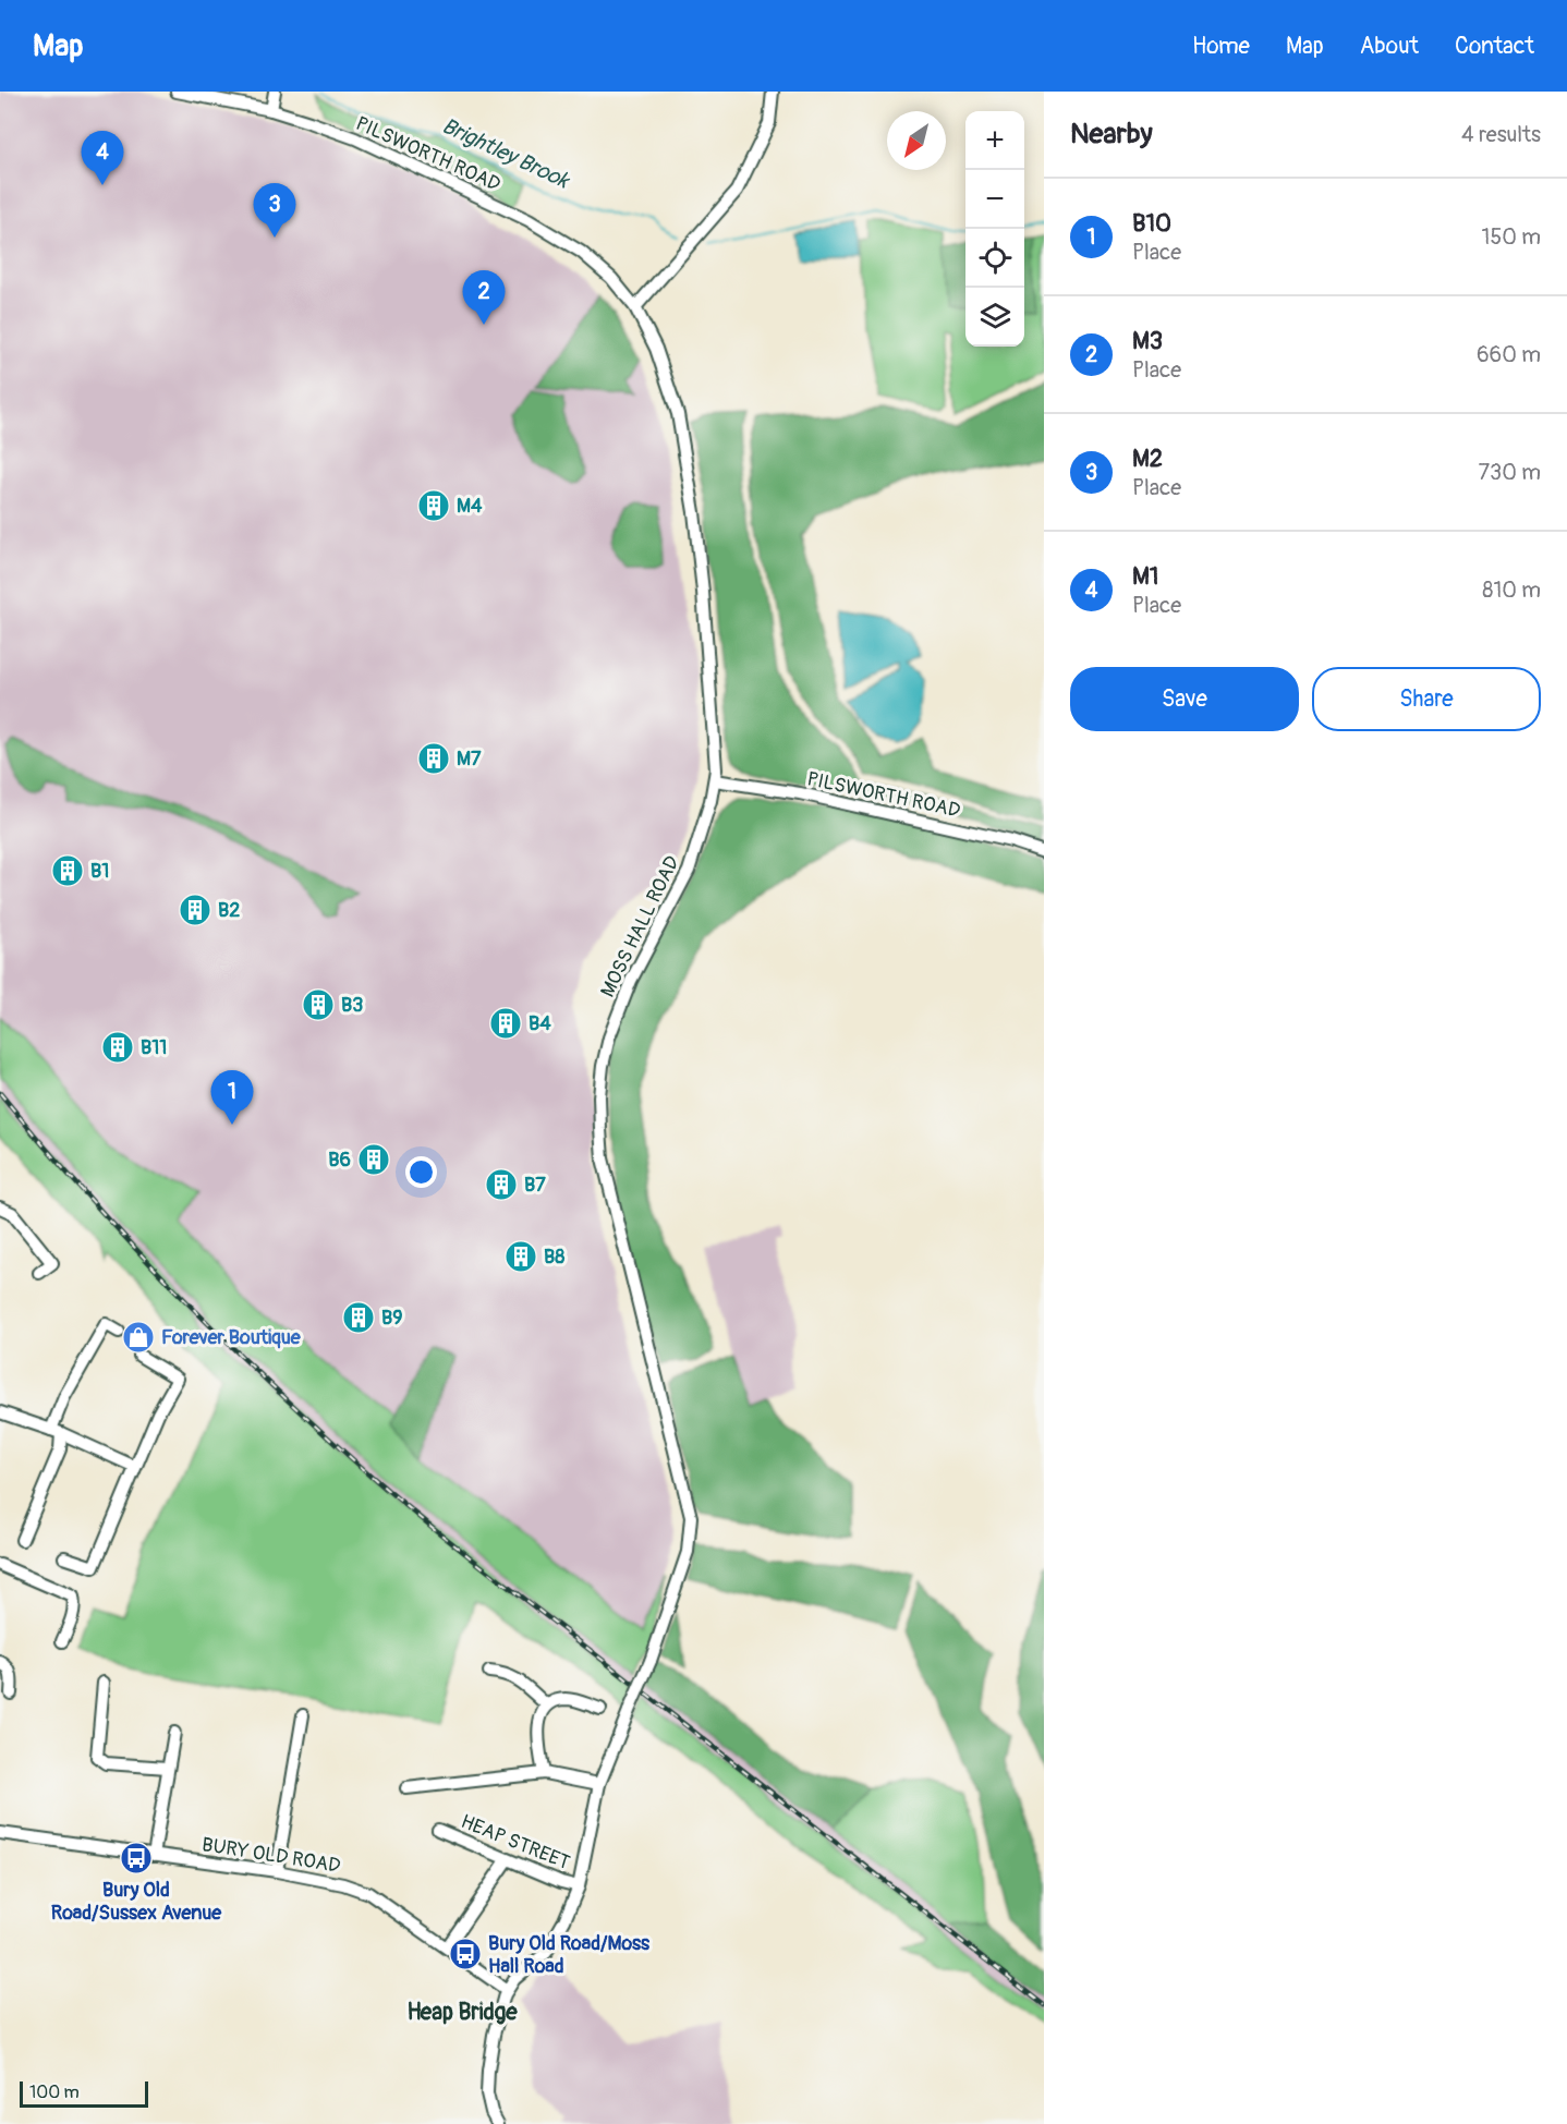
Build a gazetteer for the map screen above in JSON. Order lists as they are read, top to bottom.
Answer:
{
  "streets": {
    "street": [
      "PILSWORTH ROAD",
      "MOSS HALL ROAD",
      "HEAP STREET",
      "BURY OLD ROAD"
    ]
  },
  "crossings": [
    ["PILSWORTH ROAD", "MOSS HALL ROAD"],
    ["MOSS HALL ROAD", "HEAP STREET"],
    ["MOSS HALL ROAD", "BURY OLD ROAD"]
  ],
  "districts": ["Heap Bridge"],
  "water": ["Brightley Brook"],
  "places": {
    "building": [
      "M4",
      "M7",
      "B1",
      "B2",
      "B3",
      "B4",
      "B11",
      "B6",
      "B7",
      "B8",
      "B9"
    ],
    "shop": ["Forever Boutique"],
    "bus stop": ["Bury Old Road/Sussex Avenue", "Bury Old Road/Moss Hall Road"]
  },
  "scale_bar": "100 m",
  "north": "bottom left",
  "page": {
    "header": "Map",
    "nav": [
      "Home",
      "Map",
      "About",
      "Contact"
    ],
    "heading": ["Nearby", "4 results"],
    "map_buttons": ["+", "−"],
    "pins": [
      "4",
      "3",
      "2",
      "1"
    ],
    "list": [
      {
        "mark": "1",
        "name": "B10",
        "note": "Place",
        "value": "150 m"
      },
      {
        "mark": "2",
        "name": "M3",
        "note": "Place",
        "value": "660 m"
      },
      {
        "mark": "3",
        "name": "M2",
        "note": "Place",
        "value": "730 m"
      },
      {
        "mark": "4",
        "name": "M1",
        "note": "Place",
        "value": "810 m"
      }
    ],
    "buttons": ["Save", "Share"],
    "scale": "100 m"
  }
}
